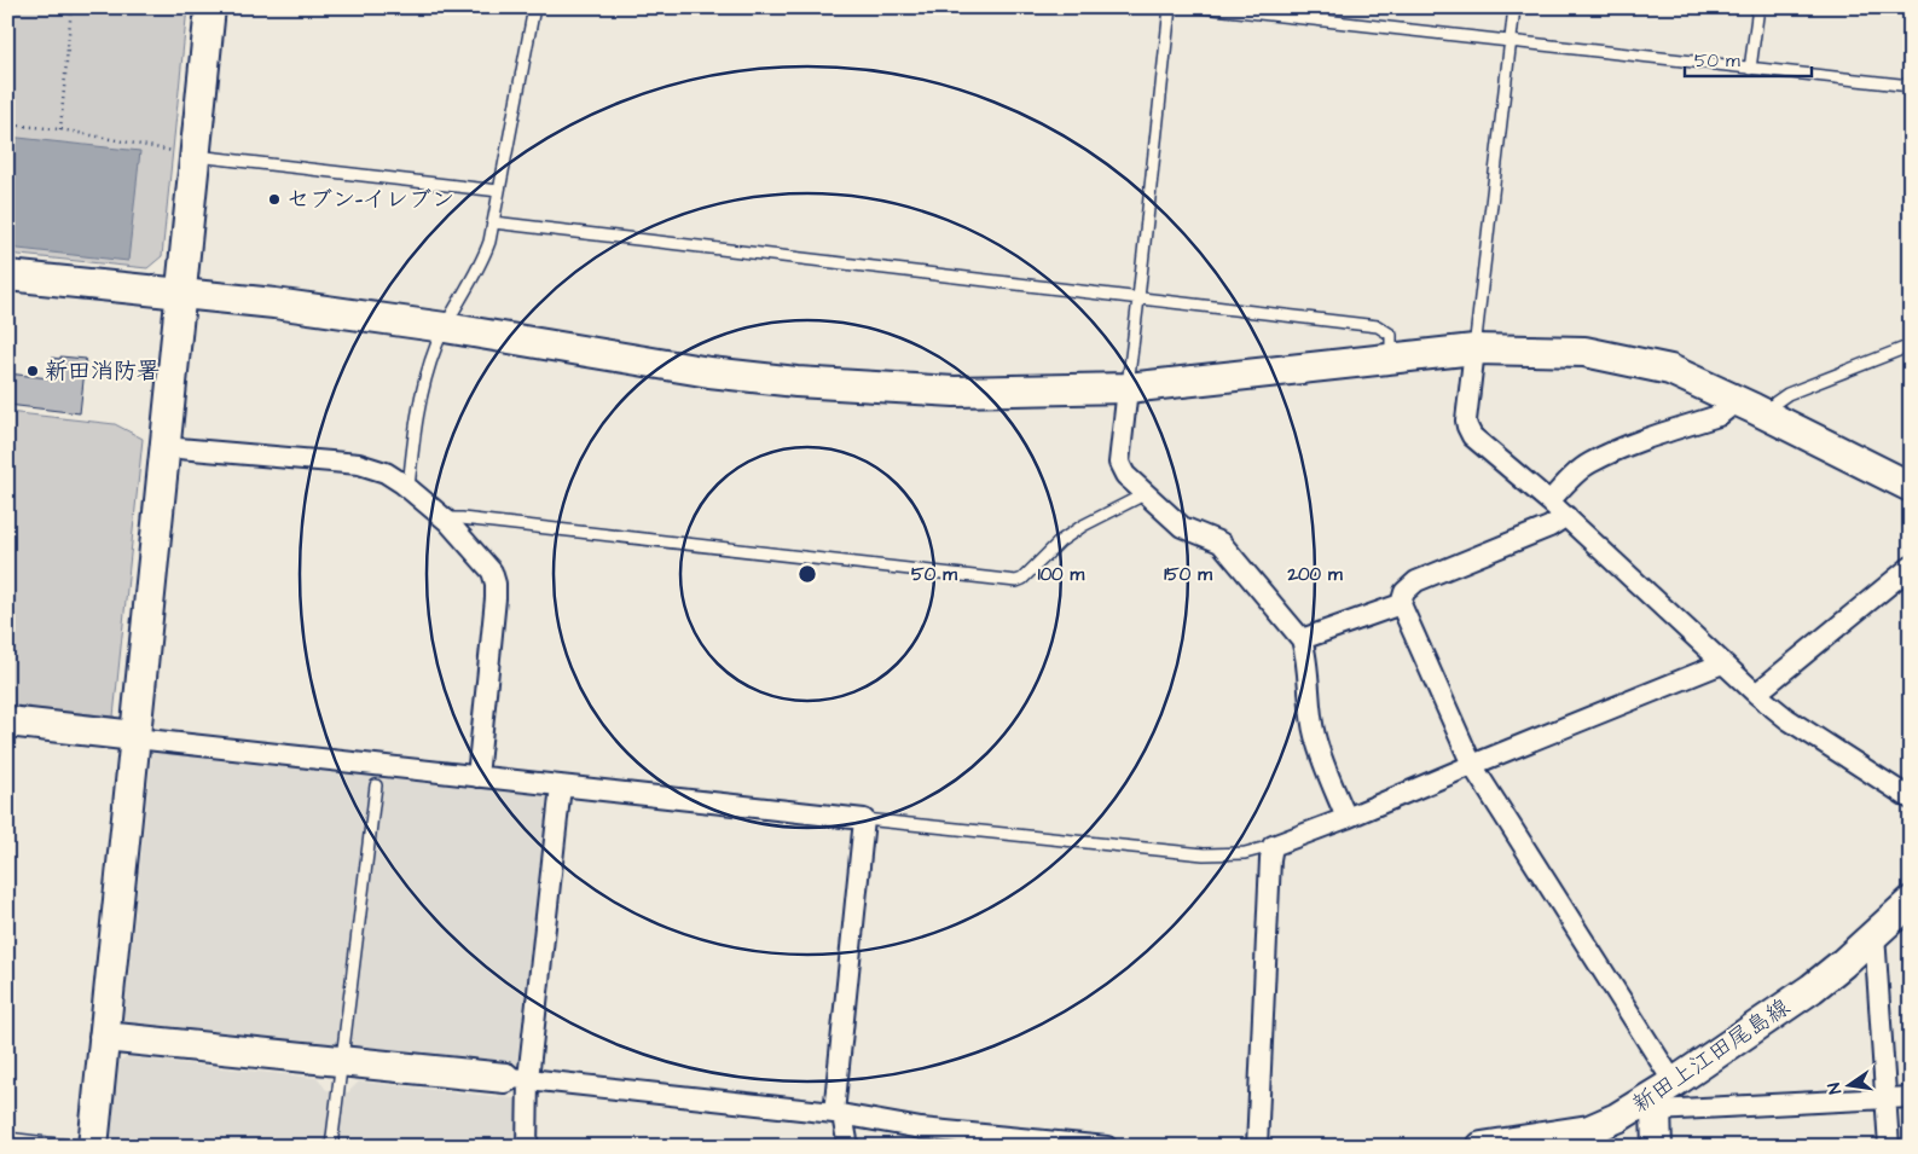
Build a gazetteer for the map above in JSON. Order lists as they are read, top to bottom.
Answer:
{
  "streets": {
    "street": ["新田上江田尾島線"]
  },
  "places": ["セブン-イレブン", "新田消防署"],
  "scale_bar": "50 m",
  "north": "left",
  "rings": [
    "50 m",
    "100 m",
    "150 m",
    "200 m"
  ]
}
